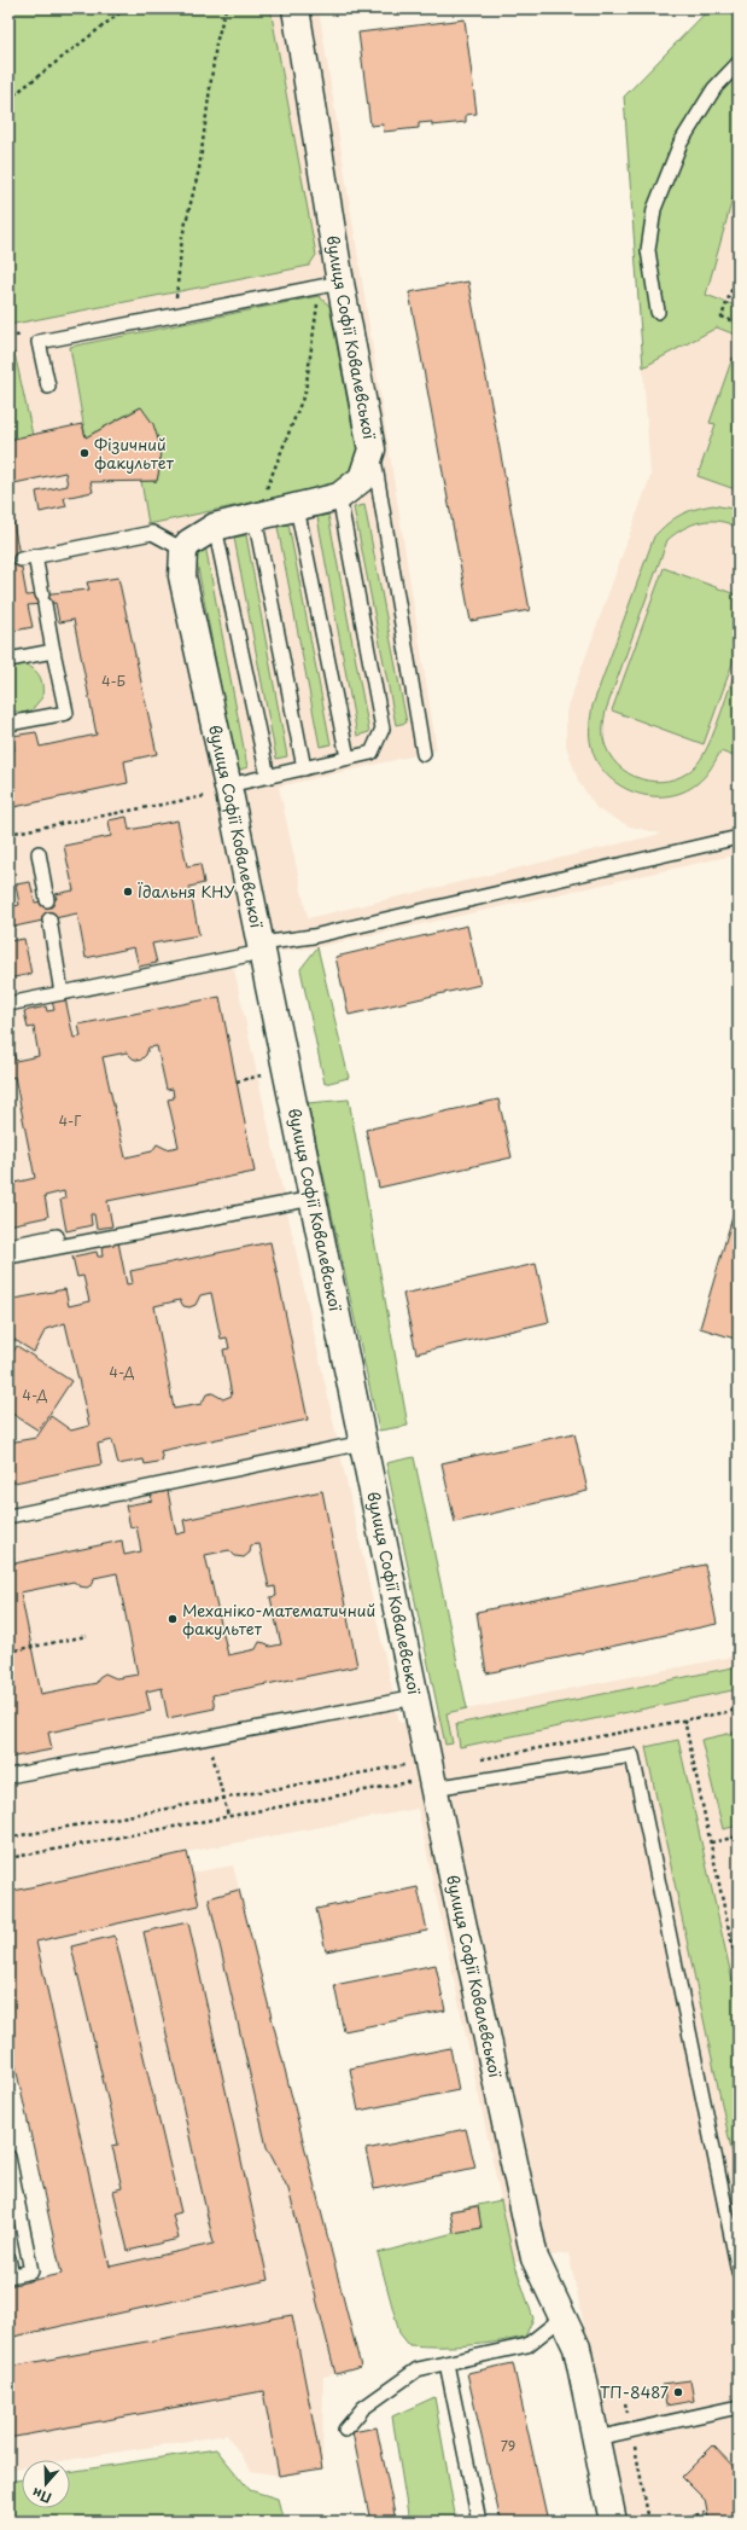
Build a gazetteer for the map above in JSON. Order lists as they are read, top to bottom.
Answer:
{
  "streets": {
    "street": ["вулиця Софії Ковалевської"]
  },
  "places": [
    "Фізичний факультет",
    "Їдальня КНУ",
    "Механіко-математичний факультет",
    "ТП-8487"
  ],
  "house_numbers": [
    "4-Б",
    "4-Г",
    "4-Д",
    "4-Д",
    "79"
  ],
  "north": "bottom"
}
